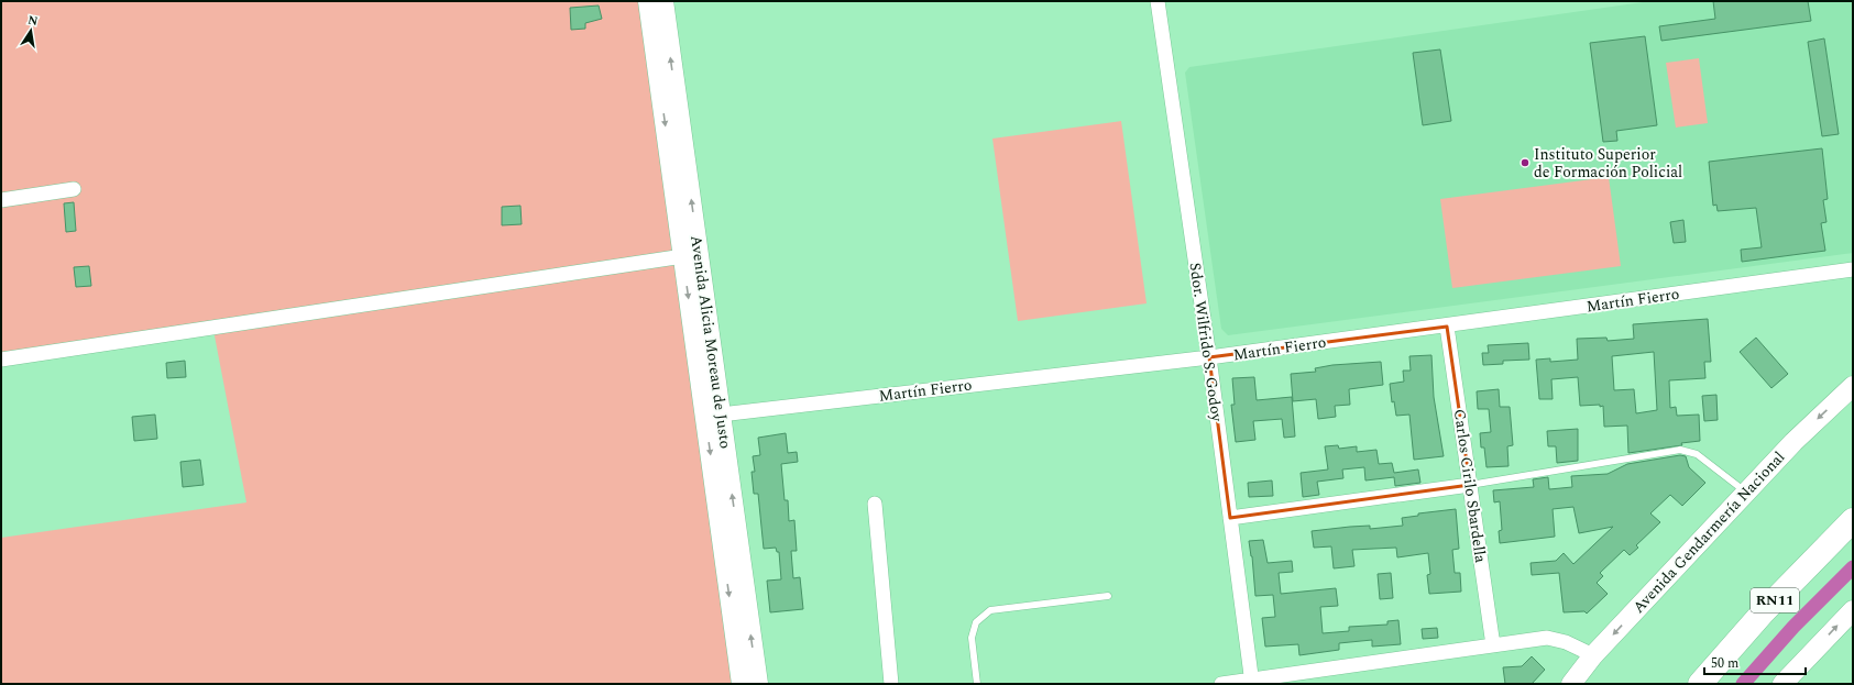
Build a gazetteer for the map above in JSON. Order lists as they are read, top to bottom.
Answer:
{
  "streets": {
    "highway": ["RN11"],
    "main road": ["Avenida Alicia Moreau de Justo", "Avenida Gendarmería Nacional"],
    "street": ["Martín Fierro", "Sdor. Wilfrido S. Godoy", "Carlos Cirilo Sbardella"]
  },
  "crossings": [
    ["Martín Fierro", "Avenida Alicia Moreau de Justo"],
    ["Martín Fierro", "Sdor. Wilfrido S. Godoy"],
    ["Martín Fierro", "Carlos Cirilo Sbardella"]
  ],
  "one_way": ["Avenida Gendarmería Nacional"],
  "places": ["Instituto Superior de Formación Policial"],
  "scale_bar": "50 m",
  "north": "top"
}
